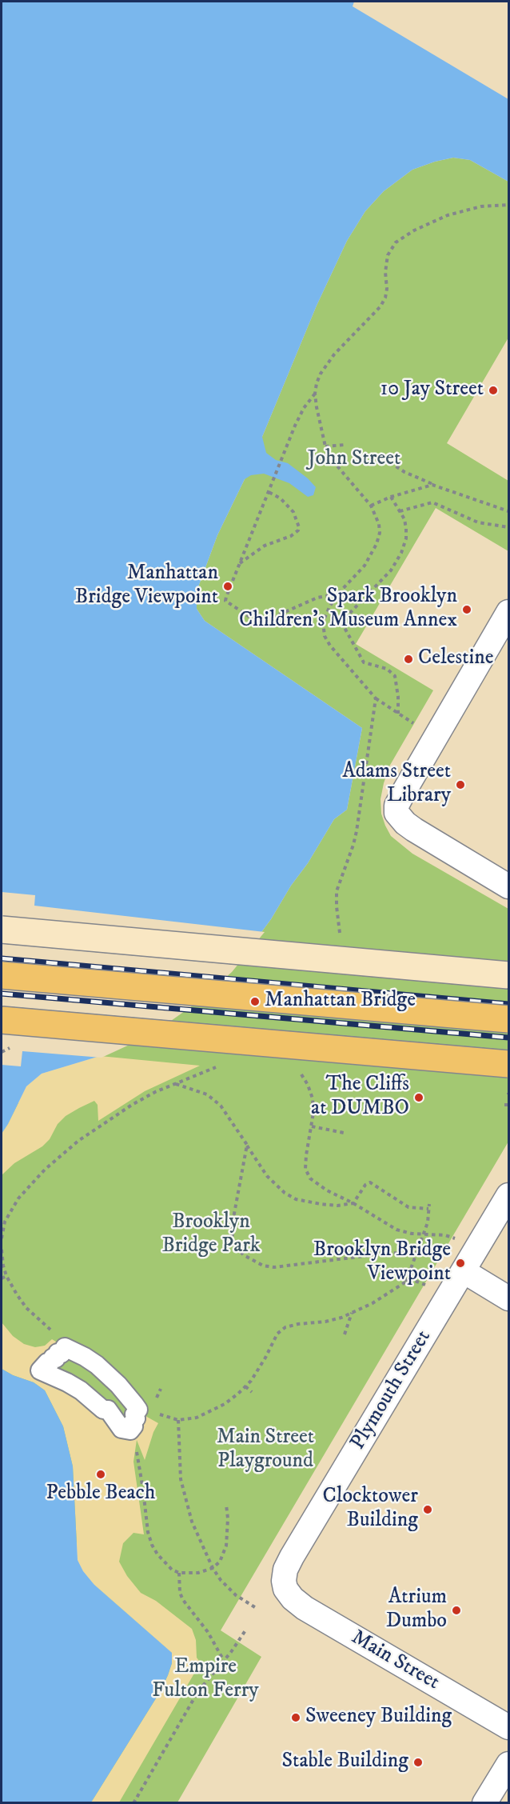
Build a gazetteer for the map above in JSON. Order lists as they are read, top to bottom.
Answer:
{
  "streets": {
    "street": ["Plymouth Street", "Main Street"]
  },
  "crossings": [
    ["Plymouth Street", "Main Street"]
  ],
  "parks": [
    "John Street",
    "Brooklyn Bridge Park",
    "Main Street Playground",
    "Empire Fulton Ferry"
  ],
  "places": [
    "10 Jay Street",
    "Manhattan Bridge Viewpoint",
    "Spark Brooklyn Children's Museum Annex",
    "Celestine",
    "Adams Street Library",
    "Manhattan Bridge",
    "The Cliffs at DUMBO",
    "Brooklyn Bridge Viewpoint",
    "Pebble Beach",
    "Clocktower Building",
    "Atrium Dumbo",
    "Sweeney Building",
    "Stable Building"
  ]
}
